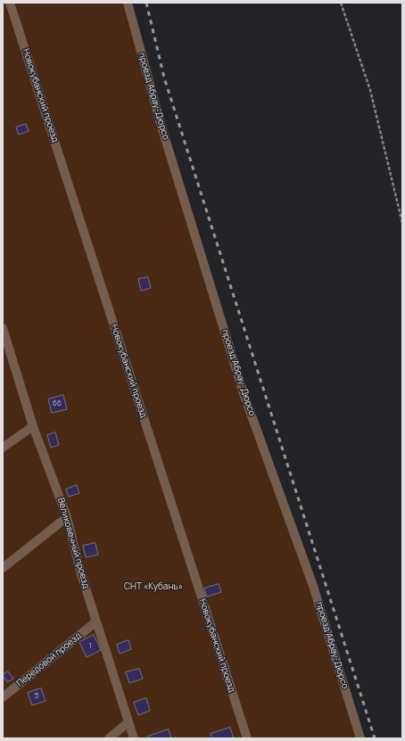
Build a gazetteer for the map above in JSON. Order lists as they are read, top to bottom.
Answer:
{
  "streets": {
    "street": [
      "Новокубанский проезд",
      "проезд Абрау-Дюрсо",
      "Великовечный проезд",
      "Передовой проезд"
    ]
  },
  "crossings": [
    ["Великовечный проезд", "Передовой проезд"]
  ],
  "parks": ["СНТ «Кубань»"],
  "house_numbers": ["66", "1", "5"]
}
